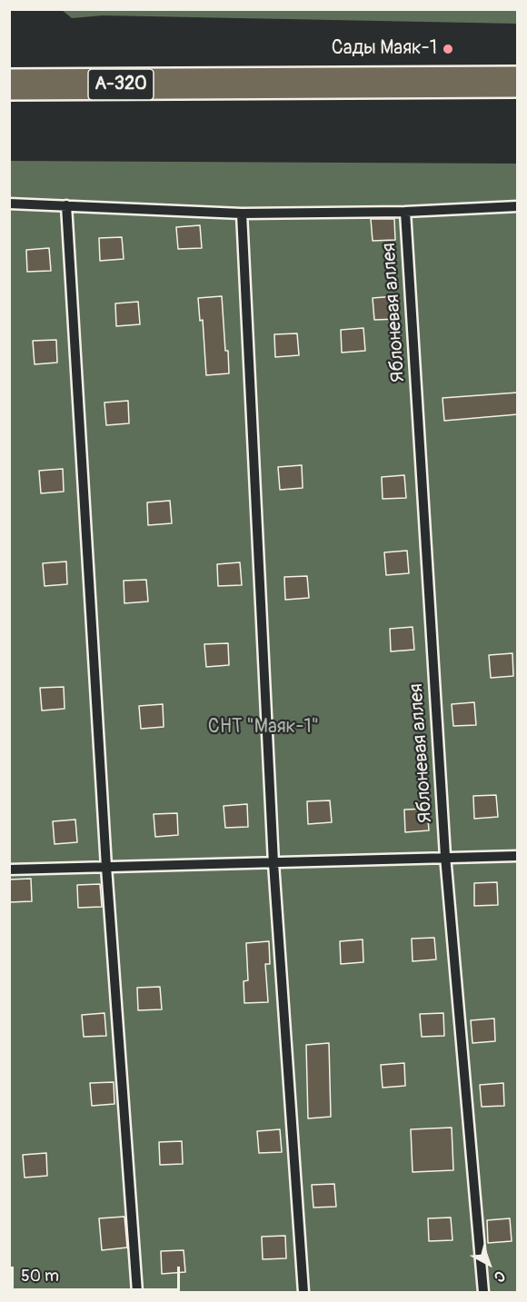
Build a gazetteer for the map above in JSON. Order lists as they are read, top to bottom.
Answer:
{
  "streets": {
    "highway": ["А-320"],
    "lane": ["Яблоневая аллея"]
  },
  "parks": ["СНТ \"Маяк-1\""],
  "places": ["Сады Маяк-1"],
  "scale_bar": "50 m",
  "north": "bottom right"
}
